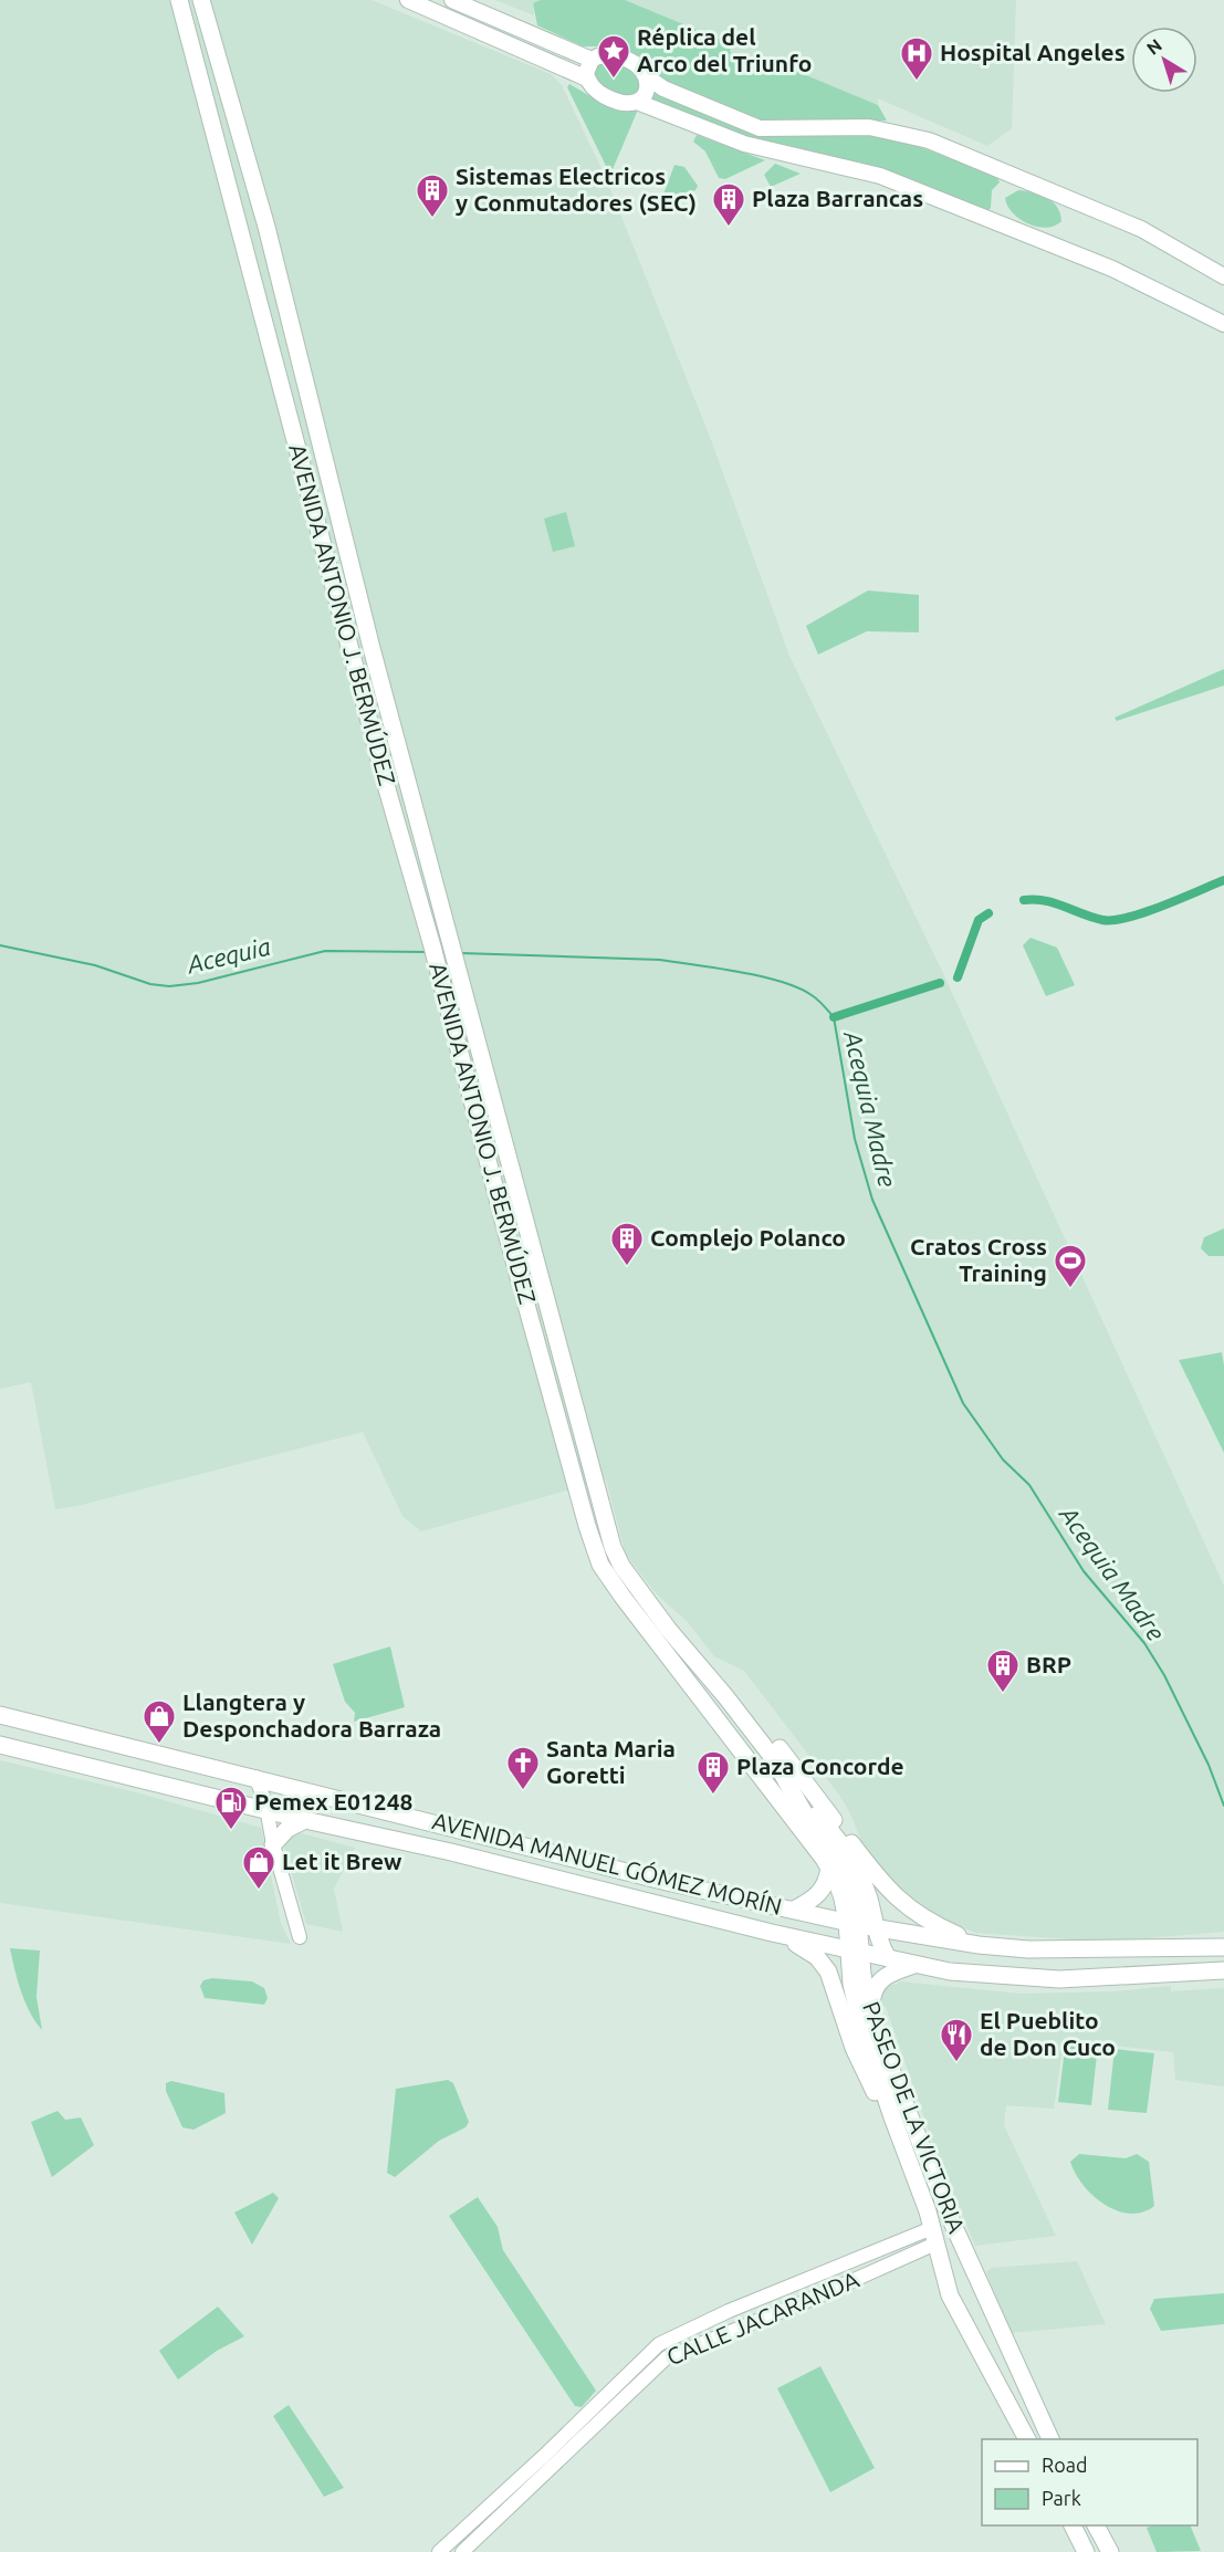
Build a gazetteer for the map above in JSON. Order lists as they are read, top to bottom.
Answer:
{
  "streets": {
    "main road": ["AVENIDA ANTONIO J. BERMÚDEZ", "AVENIDA MANUEL GÓMEZ MORÍN", "PASEO DE LA VICTORIA"],
    "street": ["CALLE JACARANDA"]
  },
  "crossings": [
    ["AVENIDA ANTONIO J. BERMÚDEZ", "AVENIDA MANUEL GÓMEZ MORÍN"],
    ["AVENIDA ANTONIO J. BERMÚDEZ", "PASEO DE LA VICTORIA"],
    ["AVENIDA MANUEL GÓMEZ MORÍN", "PASEO DE LA VICTORIA"]
  ],
  "water": ["Acequia", "Acequia Madre"],
  "places": {
    "place": ["Réplica del Arco del Triunfo"],
    "hospital": ["Hospital Angeles"],
    "building": [
      "Sistemas Electricos y Conmutadores (SEC)",
      "Plaza Barrancas",
      "Complejo Polanco",
      "BRP",
      "Plaza Concorde"
    ],
    "sports": ["Cratos Cross Training"],
    "shop": ["Llangtera y Desponchadora Barraza", "Let it Brew"],
    "church": ["Santa Maria Goretti"],
    "fuel station": ["Pemex E01248"],
    "restaurant": ["El Pueblito de Don Cuco"]
  },
  "legend": ["Road", "Park"],
  "north": "top left"
}
